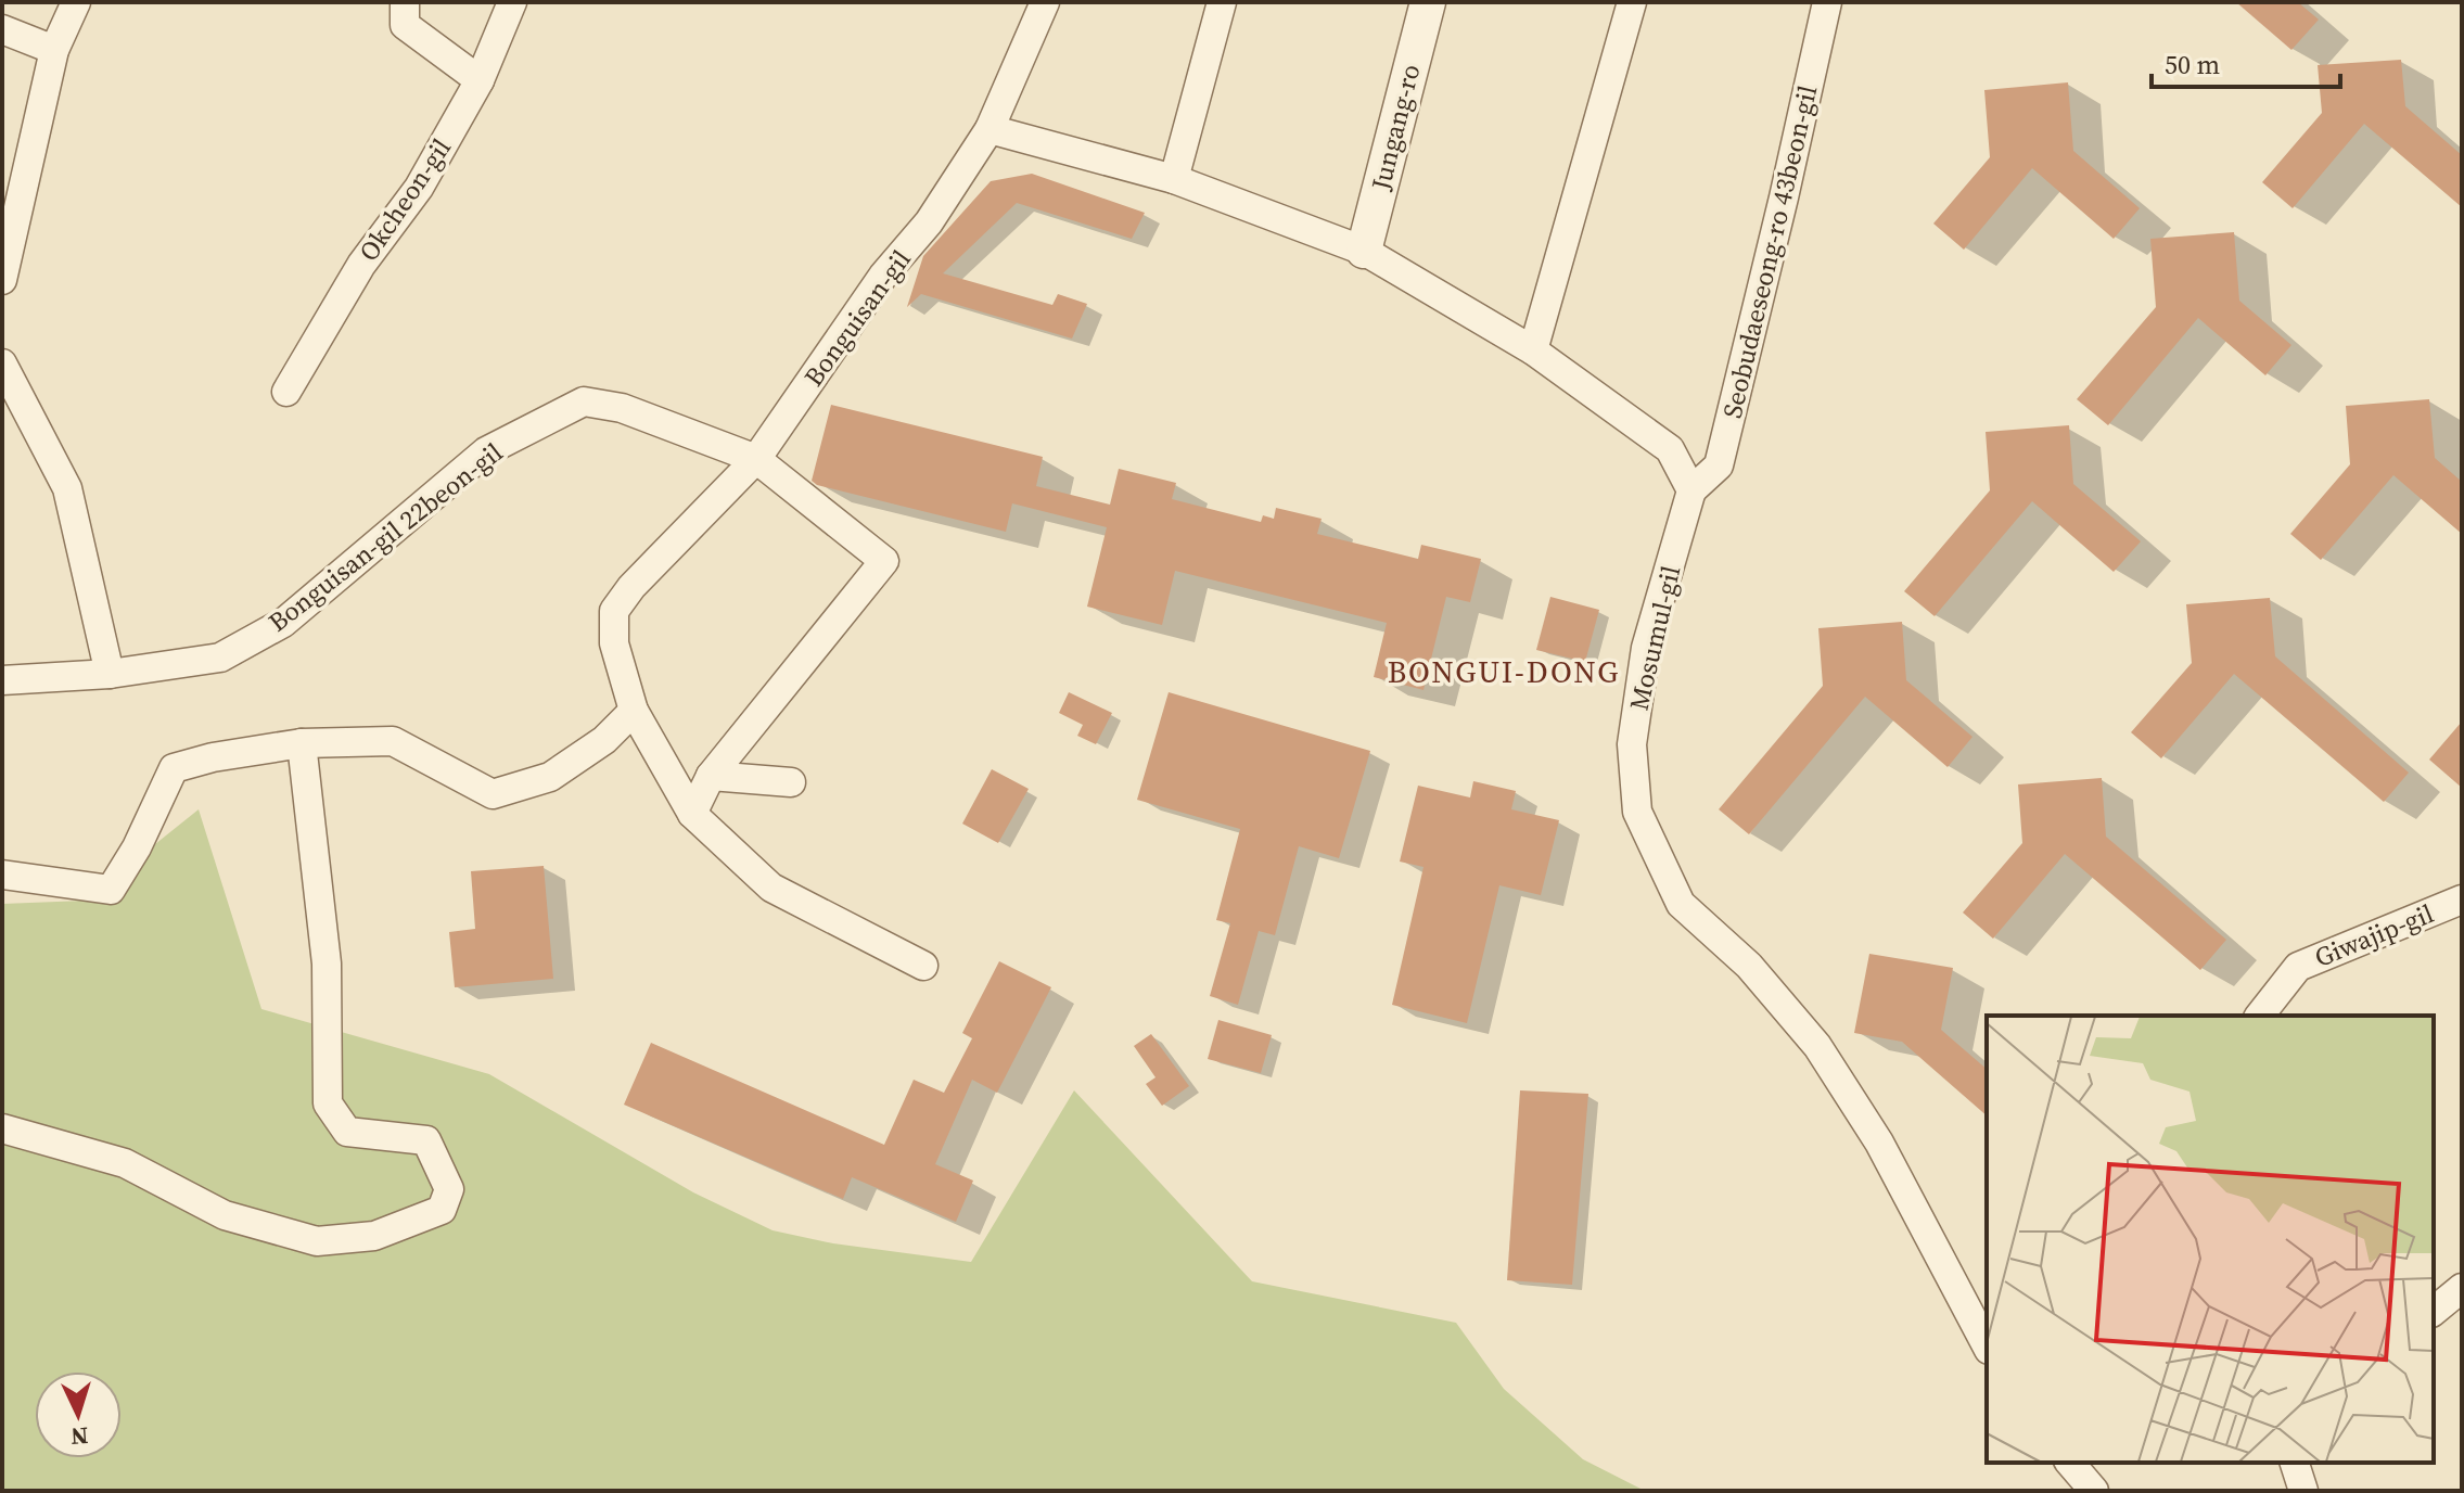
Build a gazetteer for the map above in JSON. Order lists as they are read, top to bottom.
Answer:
{
  "streets": {
    "street": [
      "Jungang-ro",
      "Okcheon-gil",
      "Seobudaeseong-ro 43beon-gil",
      "Bonguisan-gil",
      "Bonguisan-gil 22beon-gil",
      "Mosumul-gil",
      "Giwajip-gil"
    ]
  },
  "crossings": [
    ["Seobudaeseong-ro 43beon-gil", "Mosumul-gil"],
    ["Bonguisan-gil", "Bonguisan-gil 22beon-gil"]
  ],
  "districts": ["BONGUI-DONG"],
  "scale_bar": "50 m",
  "north": "bottom"
}
